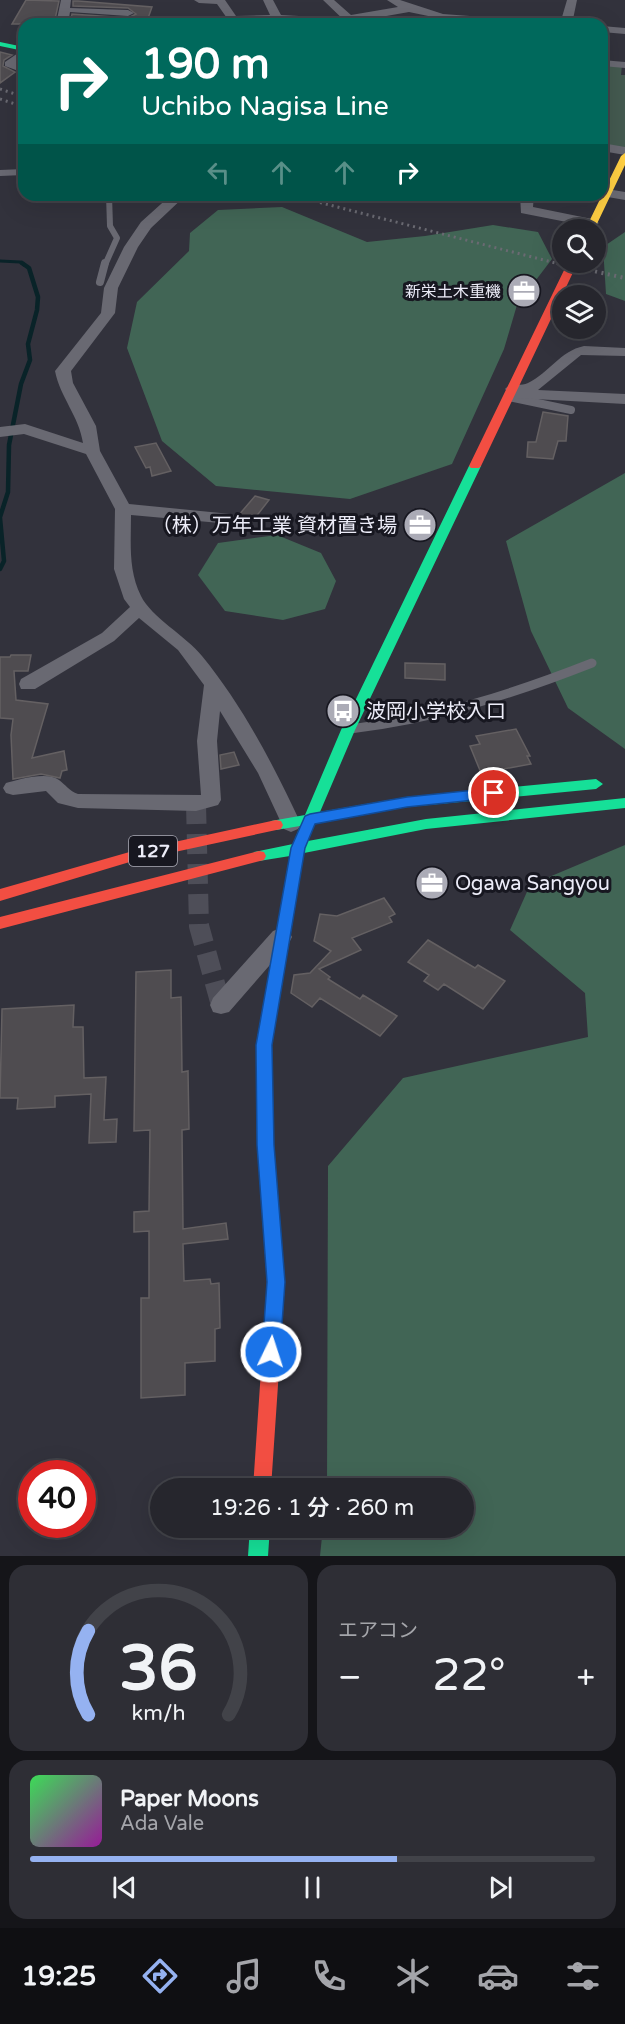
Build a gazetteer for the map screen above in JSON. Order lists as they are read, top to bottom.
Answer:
{
  "streets": {
    "main road": ["127"]
  },
  "places": {
    "office": ["新栄土木重機", "（株）万年工業 資材置き場", "Ogawa Sangyou"],
    "bus stop": ["波岡小学校入口"]
  },
  "page": {
    "turn": ["190 m", "Uchibo Nagisa Line"],
    "limit": "40",
    "trip": "19:26 · 1 分 · 260 m",
    "tile": "エアコン",
    "heat": ["−", "22°", "+"],
    "song": ["Paper Moons", "Ada Vale"],
    "tabs": "19:25",
    "gauge": ["36", "km/h"]
  }
}
